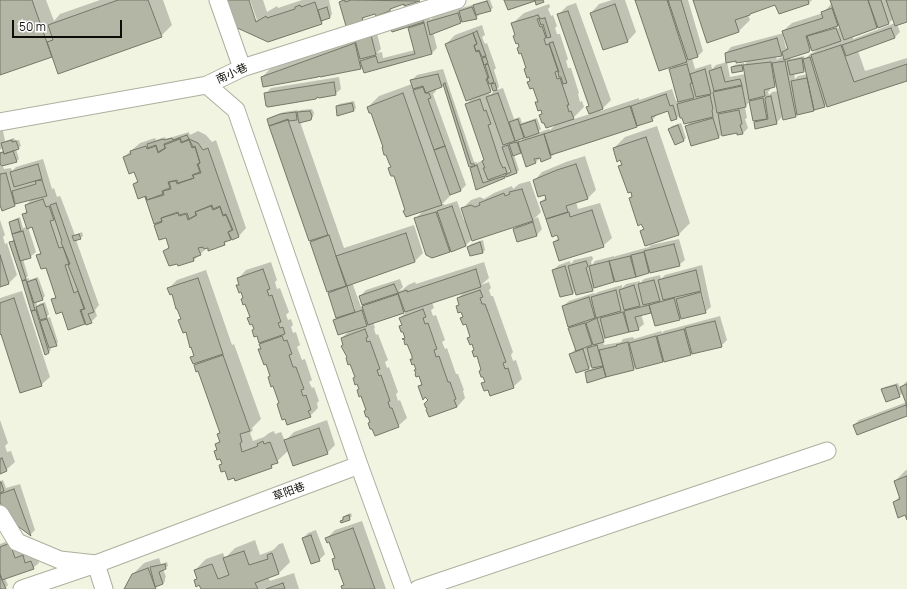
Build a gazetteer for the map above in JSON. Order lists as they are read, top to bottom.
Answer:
{
  "streets": {
    "street": ["南小巷", "草阳巷"]
  },
  "scale_bar": "50 m"
}
